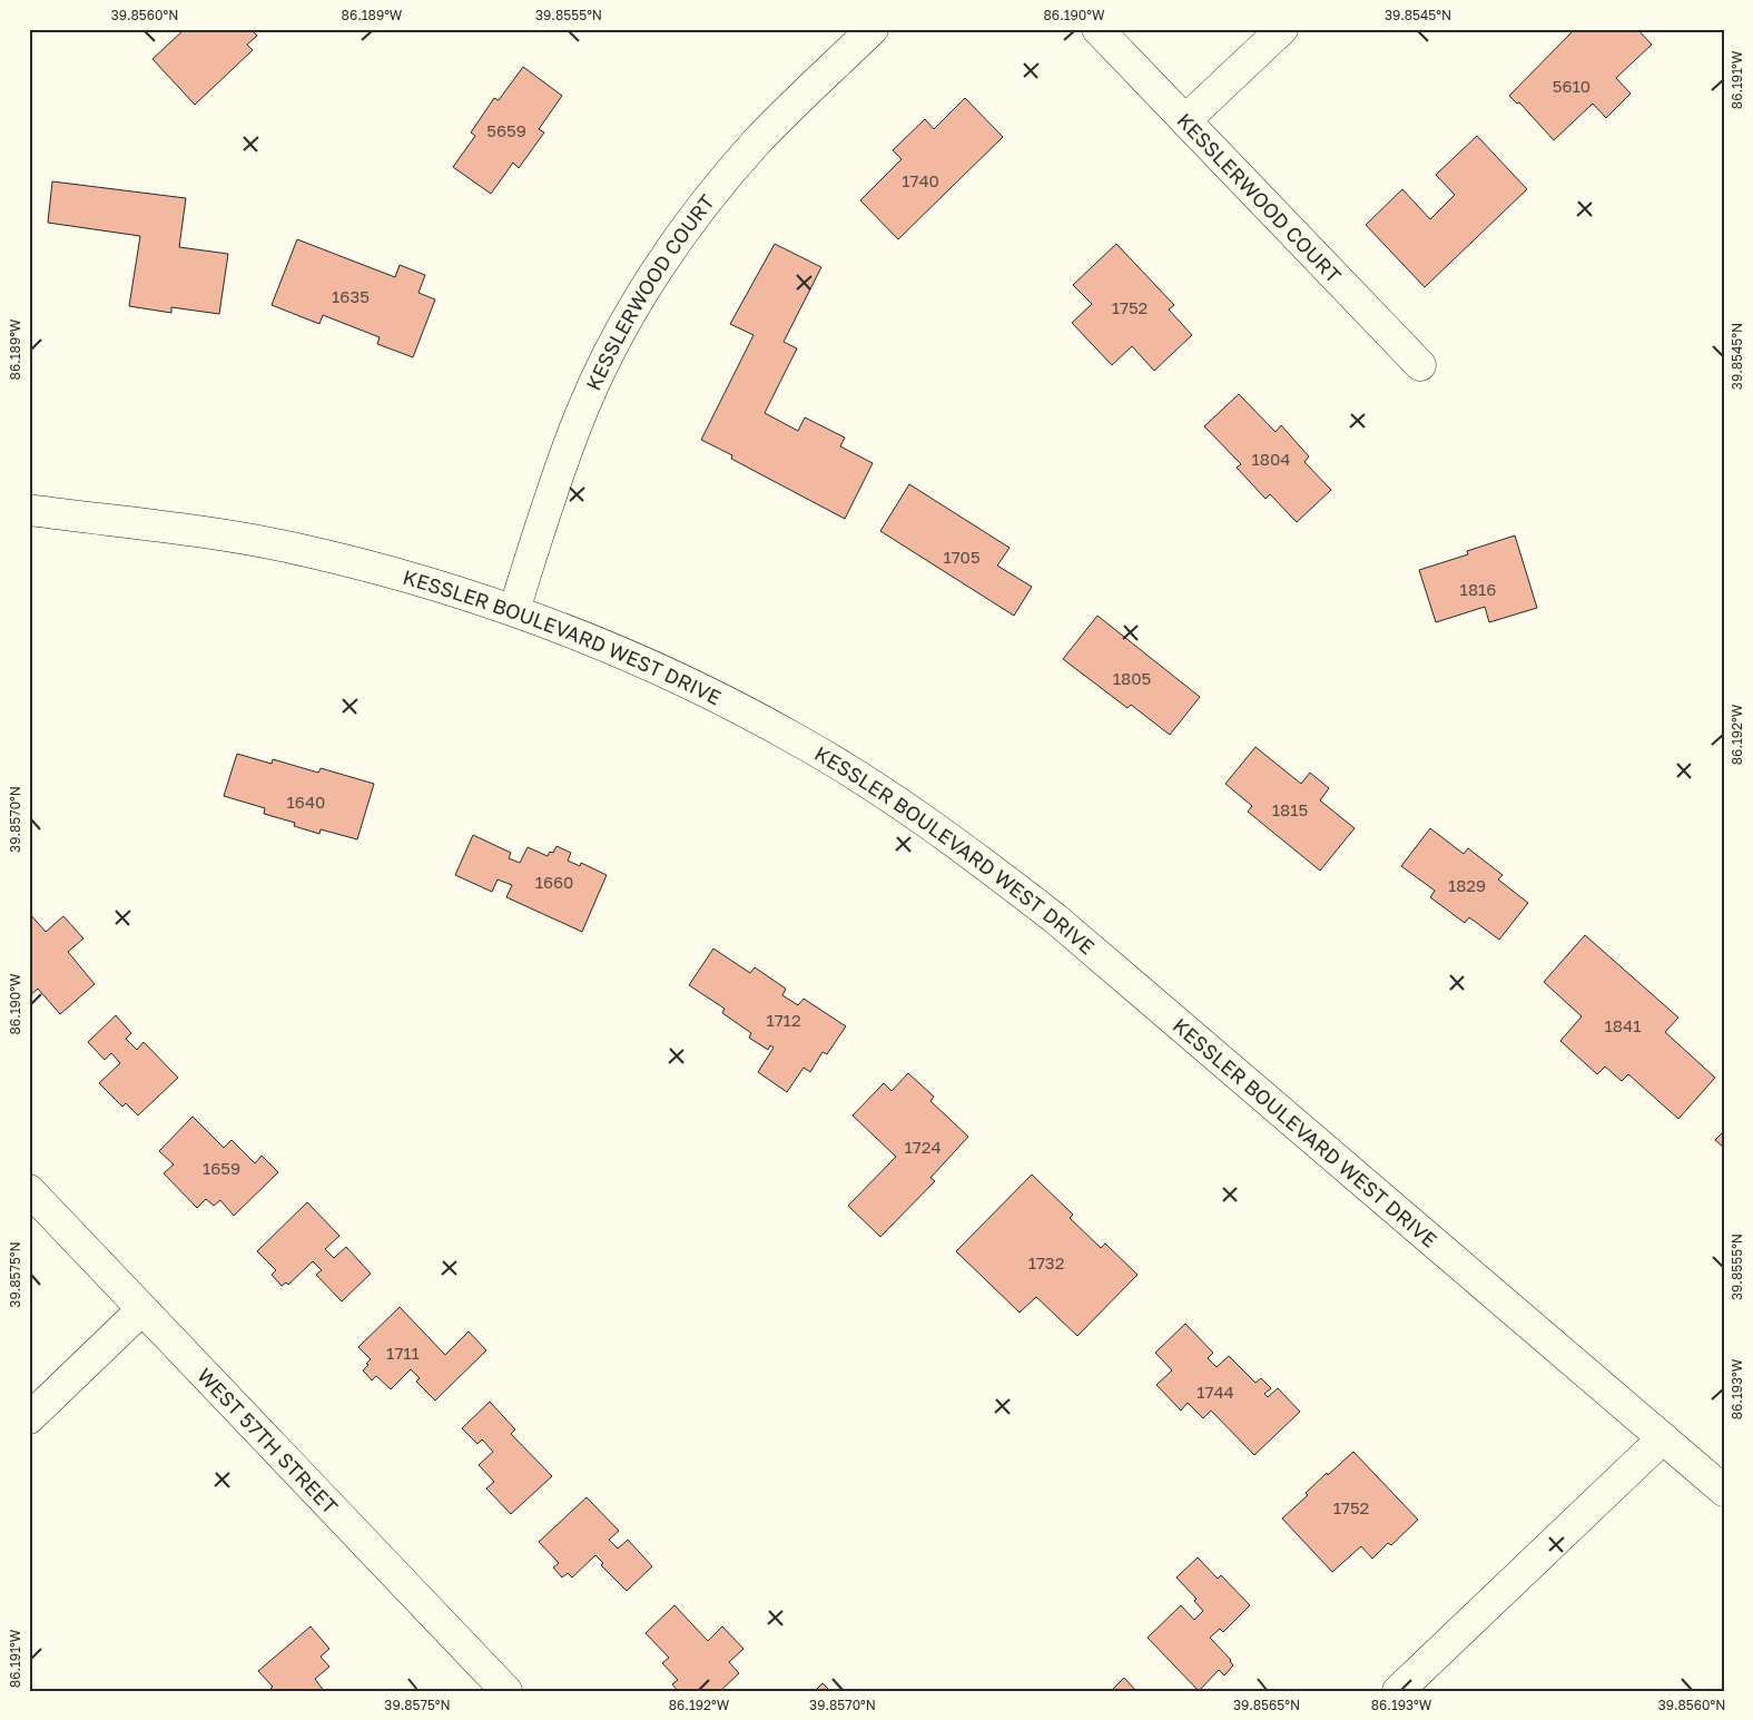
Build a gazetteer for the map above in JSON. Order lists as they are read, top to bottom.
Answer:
{
  "streets": {
    "street": ["KESSLERWOOD COURT", "KESSLER BOULEVARD WEST DRIVE", "WEST 57TH STREET"]
  },
  "crossings": [
    ["KESSLERWOOD COURT", "KESSLER BOULEVARD WEST DRIVE"]
  ],
  "house_numbers": [
    "5610",
    "5659",
    "1740",
    "1635",
    "1752",
    "1804",
    "1705",
    "1816",
    "1805",
    "1640",
    "1815",
    "1660",
    "1829",
    "1712",
    "1841",
    "1724",
    "1659",
    "1732",
    "1711",
    "1744",
    "1752"
  ],
  "coordinates": [
    "39.8560°N",
    "86.189°W",
    "39.8555°N",
    "86.190°W",
    "39.8545°N",
    "86.191°W",
    "86.192°W",
    "39.8570°N",
    "39.8575°N",
    "86.193°W",
    "39.8565°N"
  ]
}
